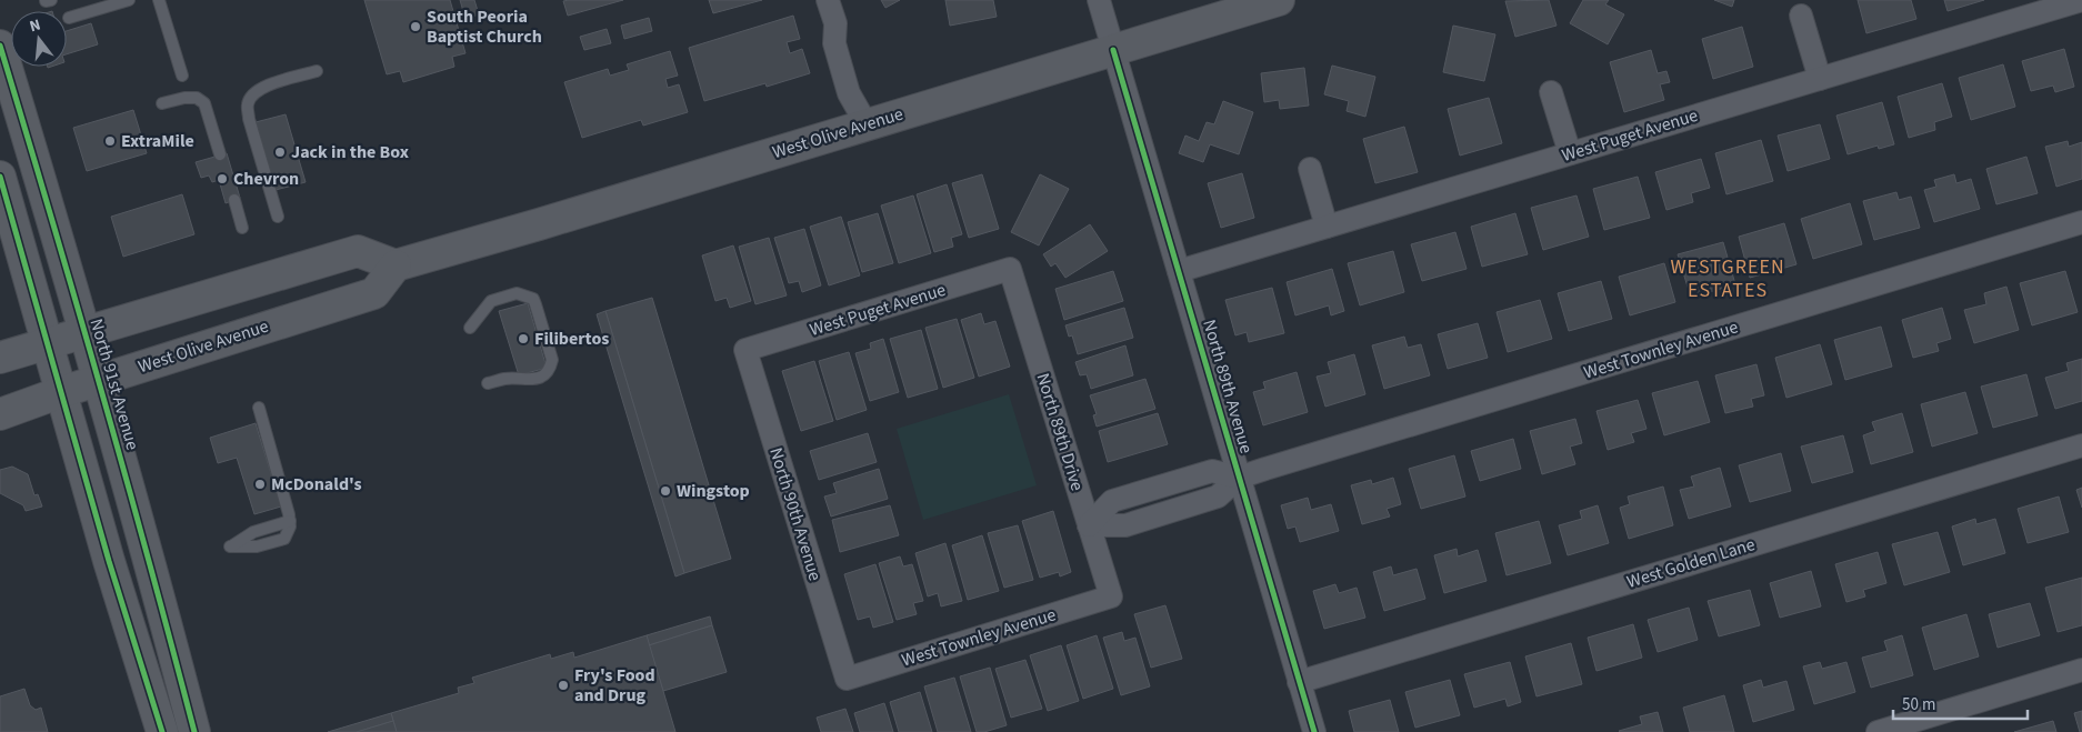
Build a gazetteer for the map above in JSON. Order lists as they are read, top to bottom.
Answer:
{
  "streets": {
    "main road": ["West Olive Avenue", "North 91st Avenue"],
    "street": [
      "West Puget Avenue",
      "West Townley Avenue",
      "North 89th Avenue",
      "North 89th Drive",
      "North 90th Avenue",
      "West Golden Lane"
    ]
  },
  "crossings": [
    ["West Olive Avenue", "North 91st Avenue"],
    ["West Olive Avenue", "North 89th Avenue"],
    ["West Puget Avenue", "North 89th Avenue"],
    ["West Puget Avenue", "North 89th Drive"],
    ["West Puget Avenue", "North 90th Avenue"],
    ["West Townley Avenue", "North 89th Avenue"],
    ["West Townley Avenue", "North 89th Drive"],
    ["West Townley Avenue", "North 90th Avenue"],
    ["North 89th Avenue", "West Golden Lane"]
  ],
  "districts": ["WESTGREEN ESTATES"],
  "places": [
    "South Peoria Baptist Church",
    "ExtraMile",
    "Jack in the Box",
    "Chevron",
    "Filibertos",
    "McDonald's",
    "Wingstop",
    "Fry's Food and Drug"
  ],
  "scale_bar": "50 m",
  "north": "top"
}
